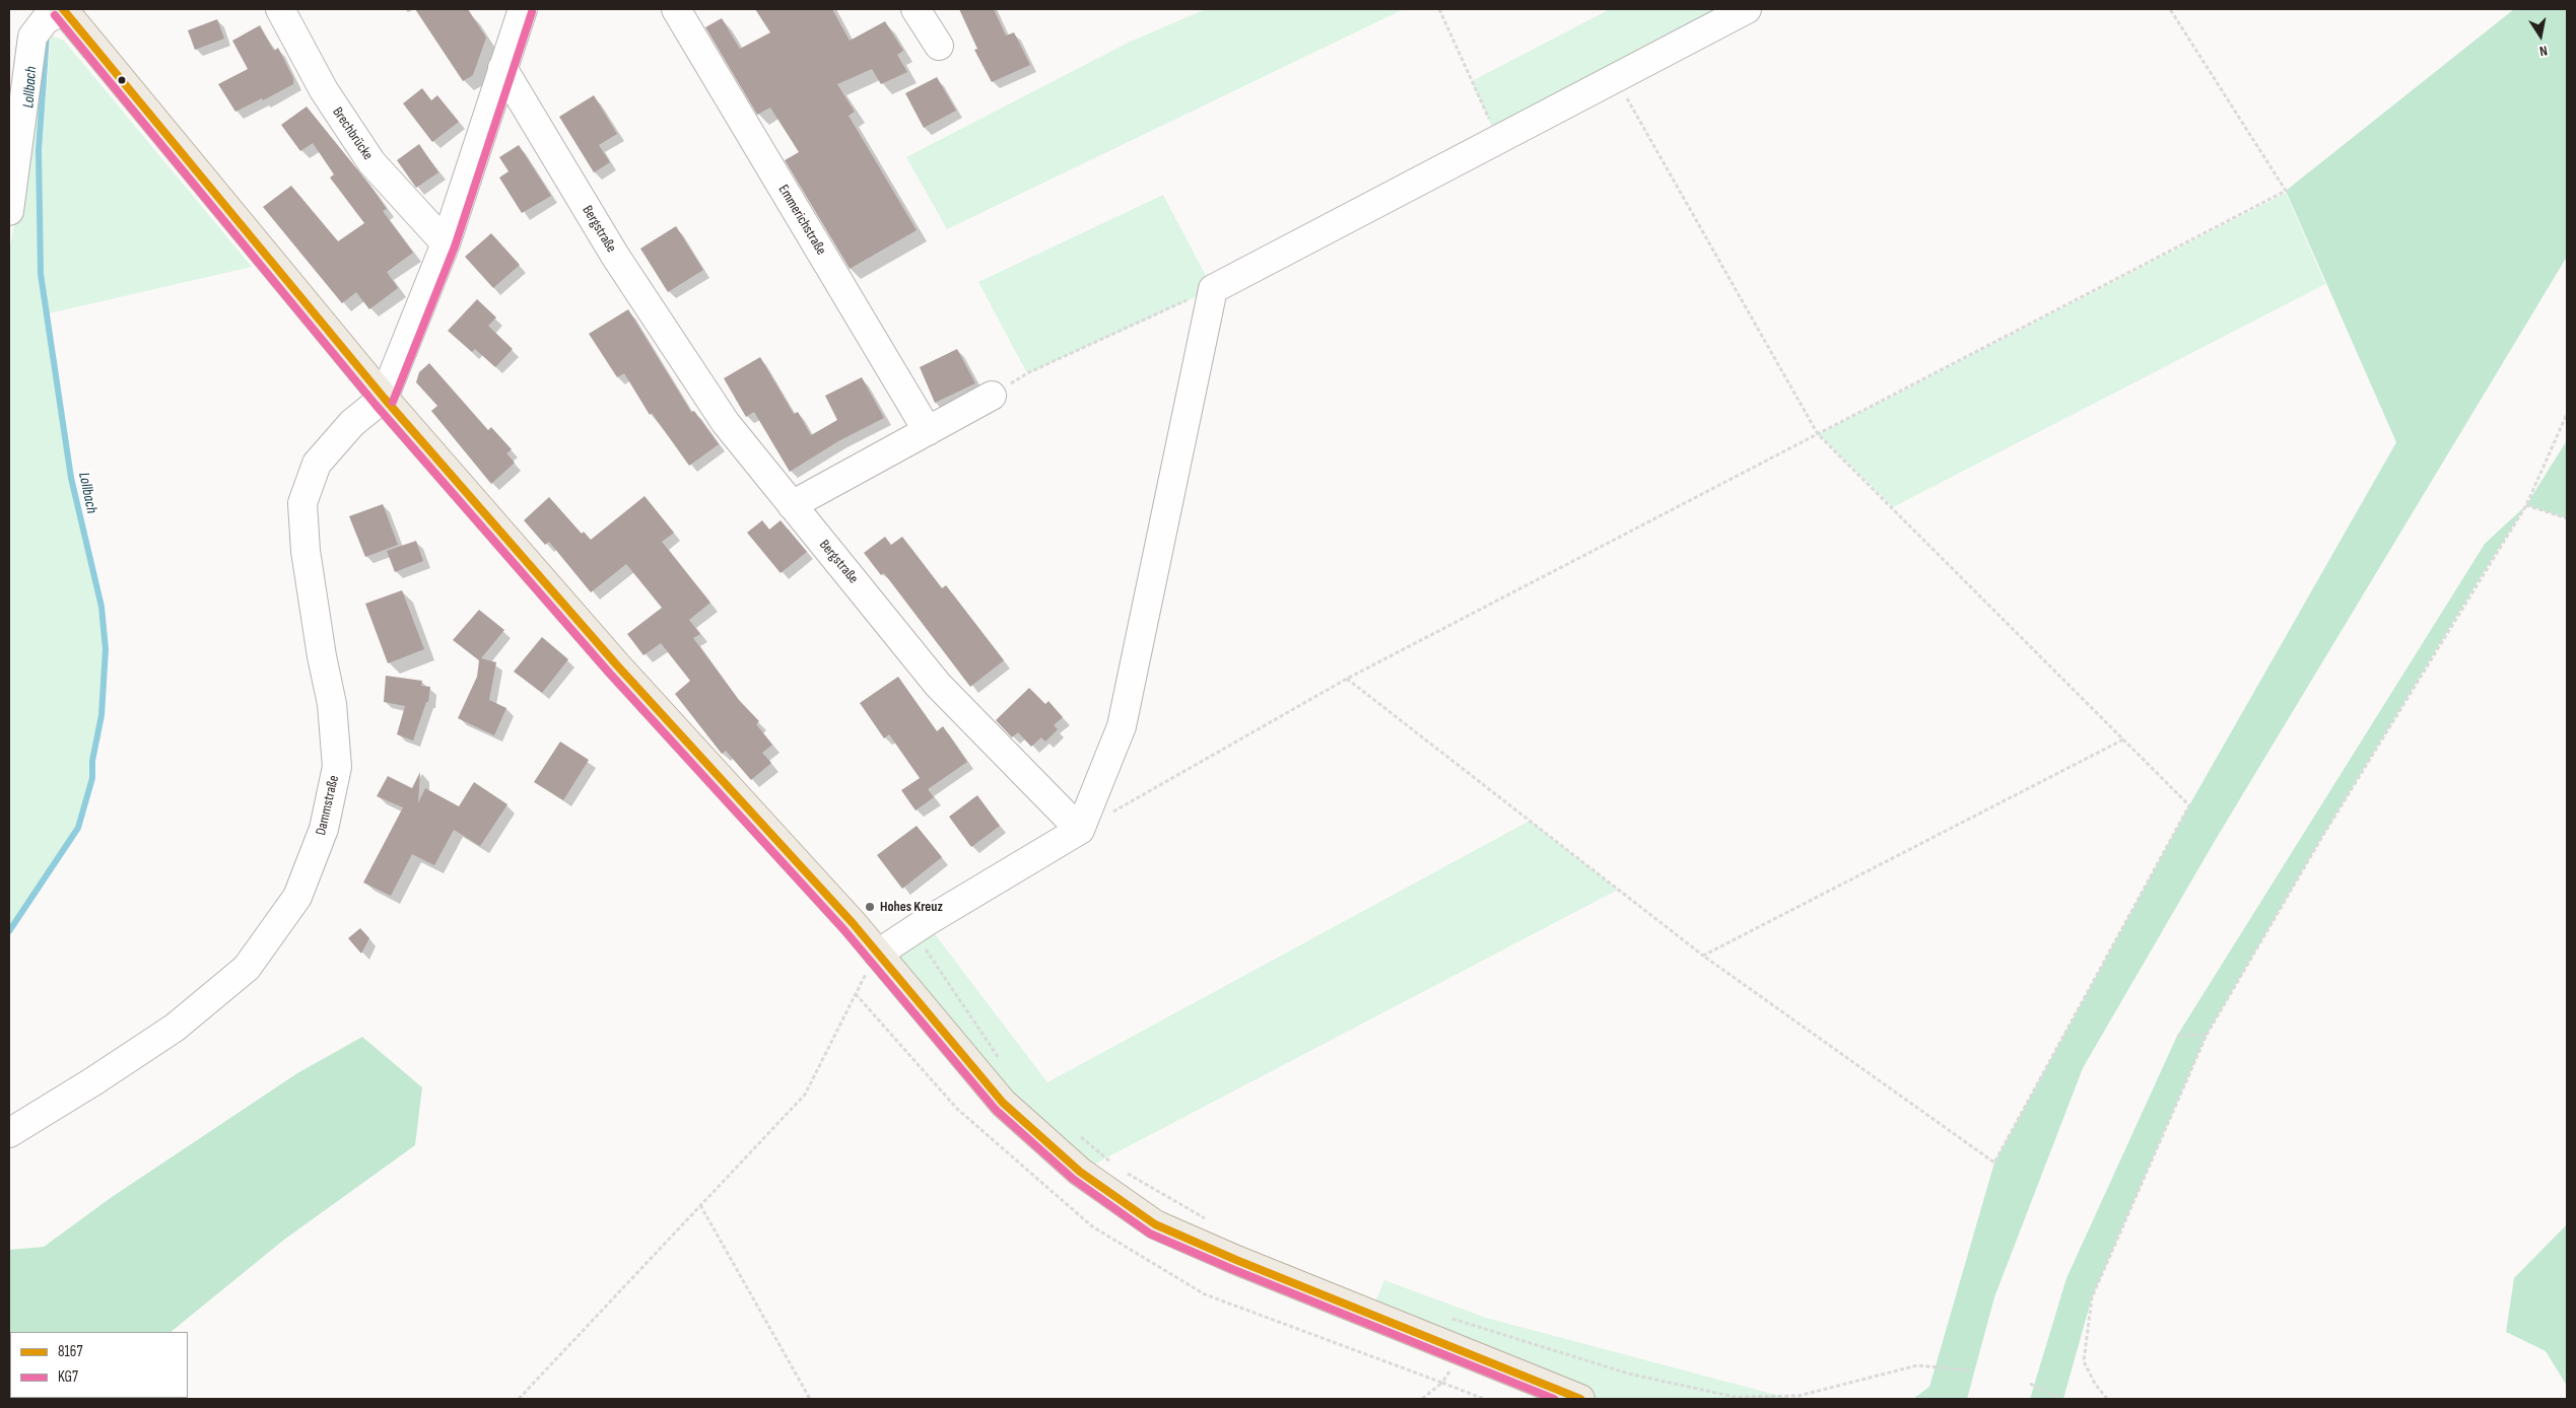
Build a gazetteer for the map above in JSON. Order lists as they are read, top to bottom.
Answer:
{
  "streets": {
    "street": [
      "Brechbrücke",
      "Emmerichstraße",
      "Bergstraße",
      "Dammstraße"
    ]
  },
  "water": ["Lollbach"],
  "places": ["Hohes Kreuz"],
  "lines": ["transit line 8167", "transit line KG7"],
  "legend": ["8167", "KG7"],
  "north": "bottom"
}
